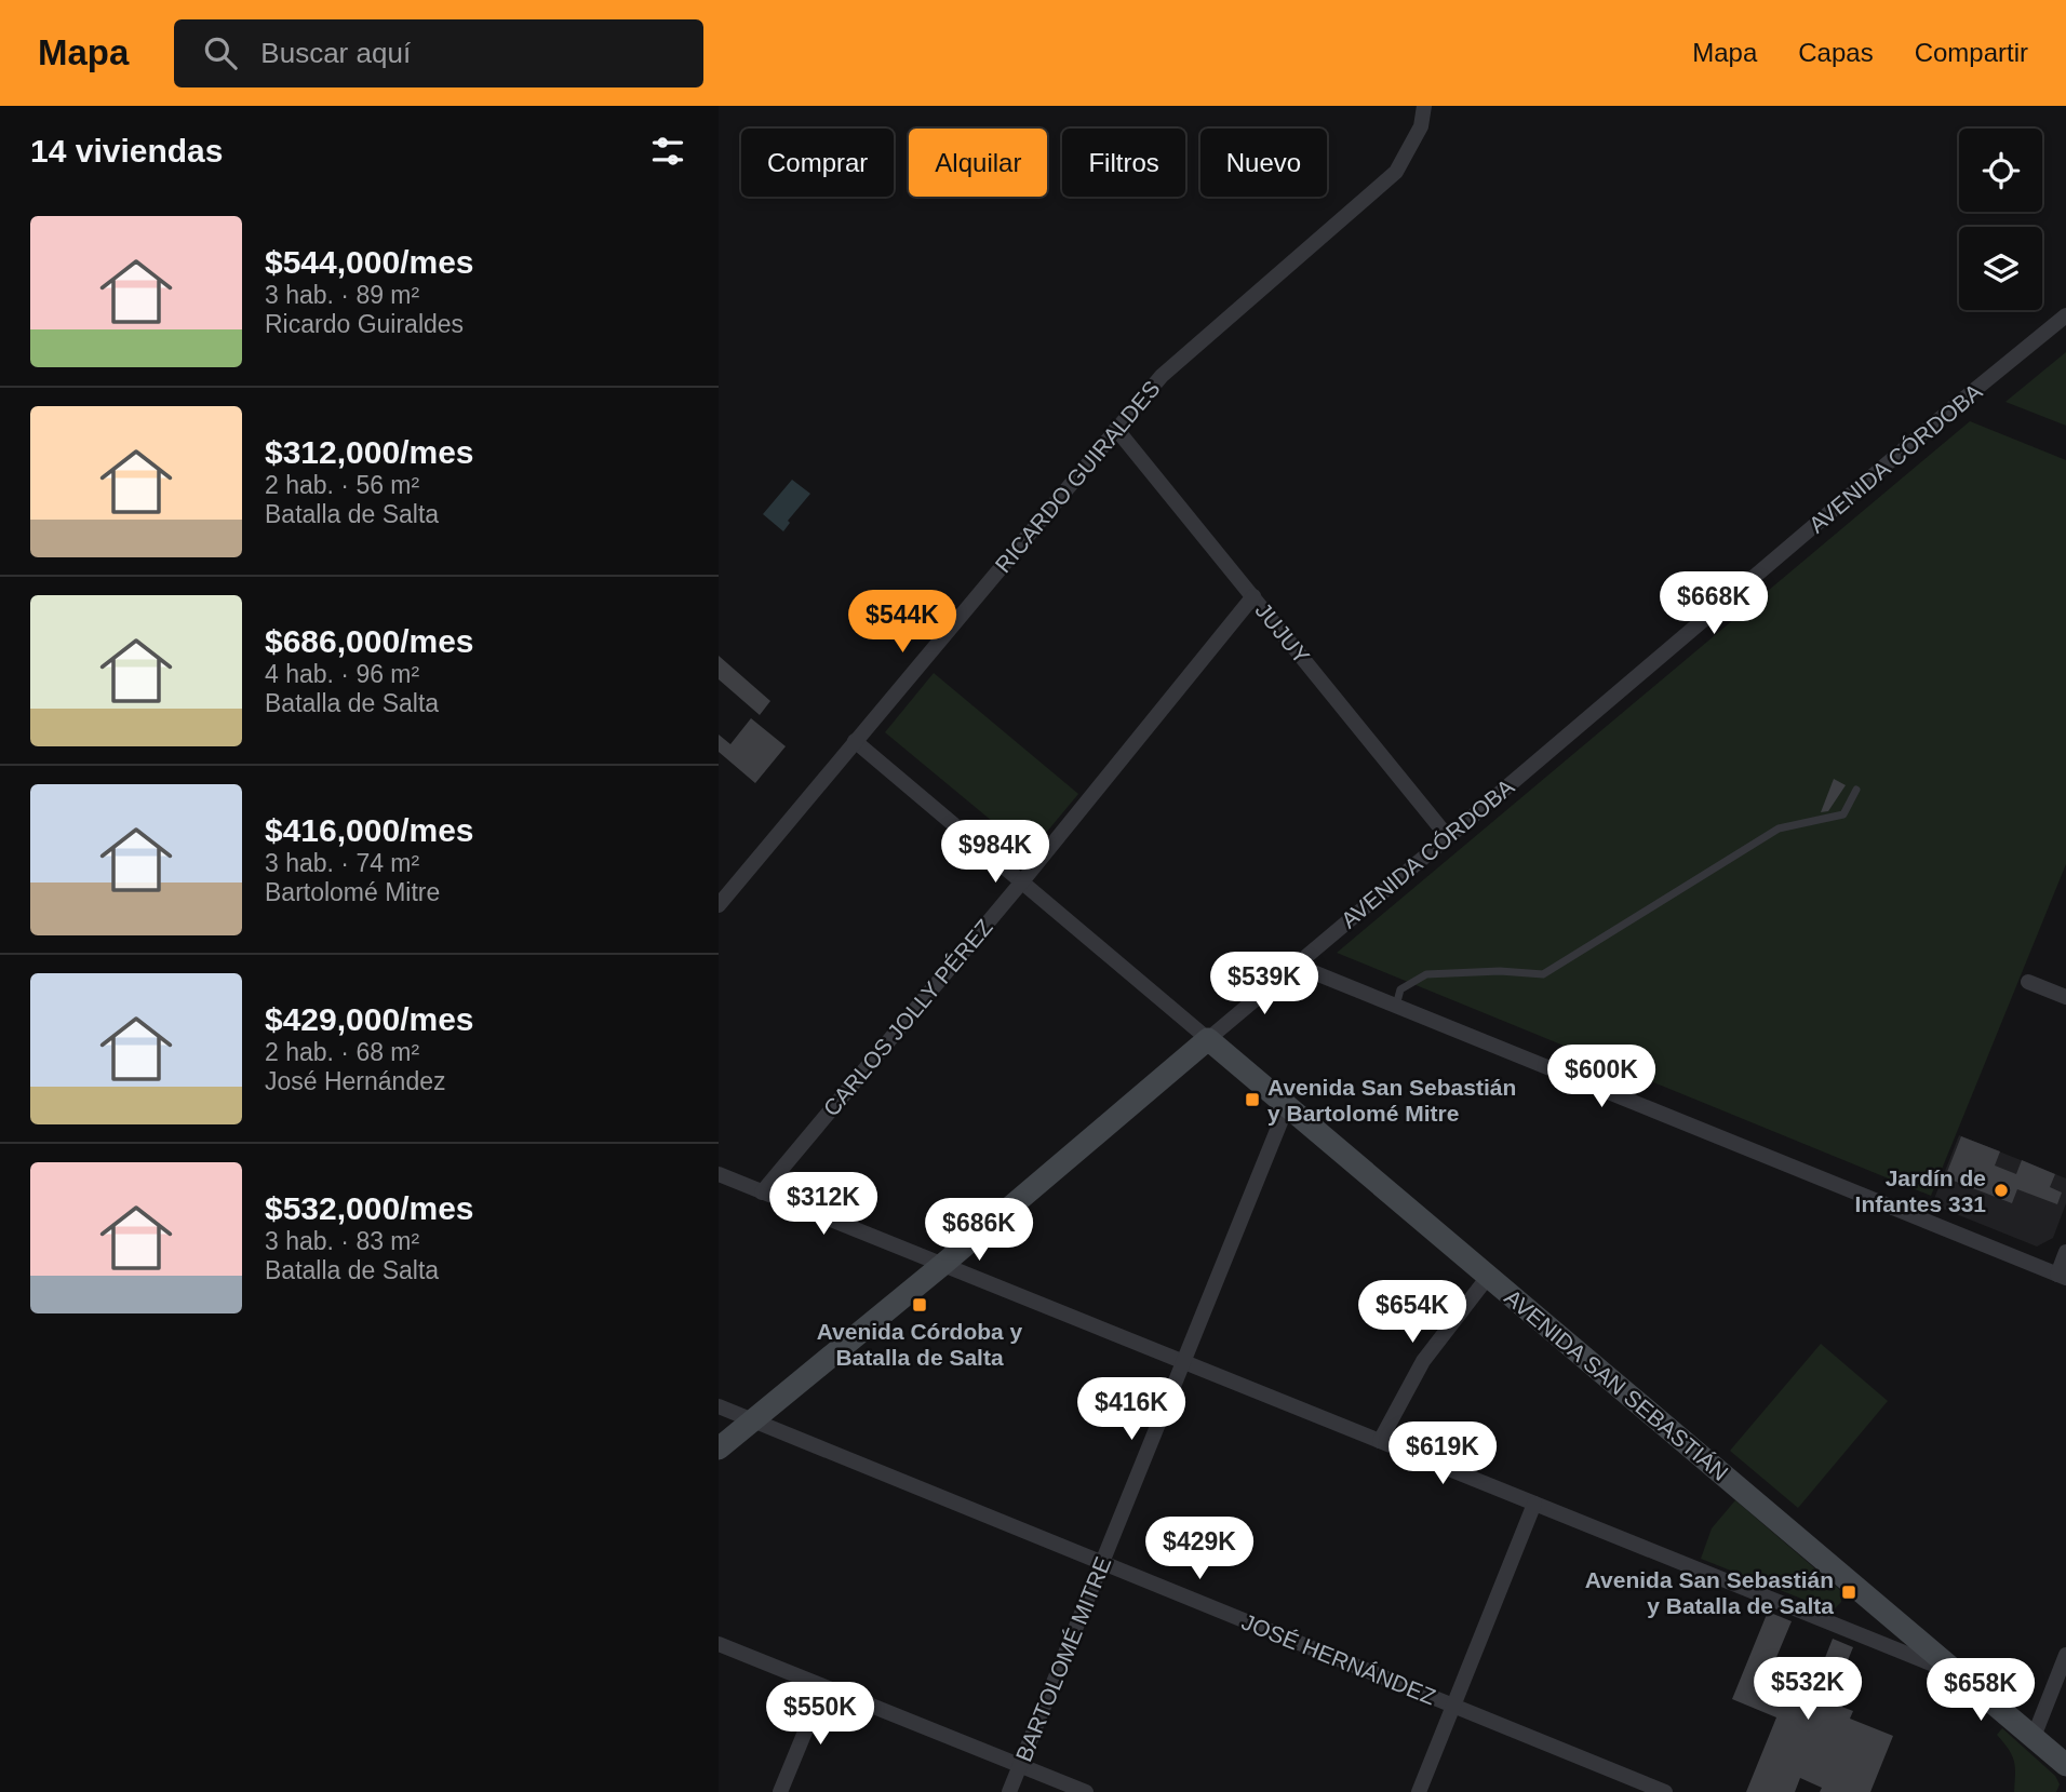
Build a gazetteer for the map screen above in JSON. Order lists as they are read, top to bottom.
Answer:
{
  "streets": {
    "street": [
      "AVENIDA CÓRDOBA",
      "RICARDO GUIRALDES",
      "JUJUY",
      "CARLOS JOLLY PÉREZ",
      "AVENIDA SAN SEBASTIÁN",
      "BARTOLOMÉ MITRE",
      "JOSÉ HERNÁNDEZ"
    ]
  },
  "crossings": [
    ["AVENIDA CÓRDOBA", "JUJUY"],
    ["AVENIDA CÓRDOBA", "AVENIDA SAN SEBASTIÁN"],
    ["AVENIDA CÓRDOBA", "JOSÉ HERNÁNDEZ"],
    ["RICARDO GUIRALDES", "JUJUY"],
    ["RICARDO GUIRALDES", "AVENIDA SAN SEBASTIÁN"],
    ["JUJUY", "CARLOS JOLLY PÉREZ"],
    ["CARLOS JOLLY PÉREZ", "AVENIDA SAN SEBASTIÁN"],
    ["AVENIDA SAN SEBASTIÁN", "BARTOLOMÉ MITRE"],
    ["BARTOLOMÉ MITRE", "JOSÉ HERNÁNDEZ"]
  ],
  "places": {
    "transit": ["Avenida San Sebastián y Bartolomé Mitre", "Avenida Córdoba y Batalla de Salta", "Avenida San Sebastián y Batalla de Salta"],
    "other": ["Jardín de Infantes 331"]
  },
  "page": {
    "header": "Mapa",
    "search": "Buscar aquí",
    "nav": ["Mapa", "Capas", "Compartir"],
    "heading": "14 viviendas",
    "chip": [
      "Comprar",
      "Alquilar",
      "Filtros",
      "Nuevo"
    ],
    "list": [
      {
        "name": "$544,000/mes",
        "note": "3 hab. · 89 m² · Ricardo Guiraldes"
      },
      {
        "name": "$312,000/mes",
        "note": "2 hab. · 56 m² · Batalla de Salta"
      },
      {
        "name": "$686,000/mes",
        "note": "4 hab. · 96 m² · Batalla de Salta"
      },
      {
        "name": "$416,000/mes",
        "note": "3 hab. · 74 m² · Bartolomé Mitre"
      },
      {
        "name": "$429,000/mes",
        "note": "2 hab. · 68 m² · José Hernández"
      },
      {
        "name": "$532,000/mes",
        "note": "3 hab. · 83 m² · Batalla de Salta"
      }
    ],
    "price": [
      "$668K",
      "$544K",
      "$984K",
      "$539K",
      "$600K",
      "$312K",
      "$686K",
      "$654K",
      "$416K",
      "$619K",
      "$429K",
      "$532K",
      "$658K",
      "$550K"
    ]
  }
}
